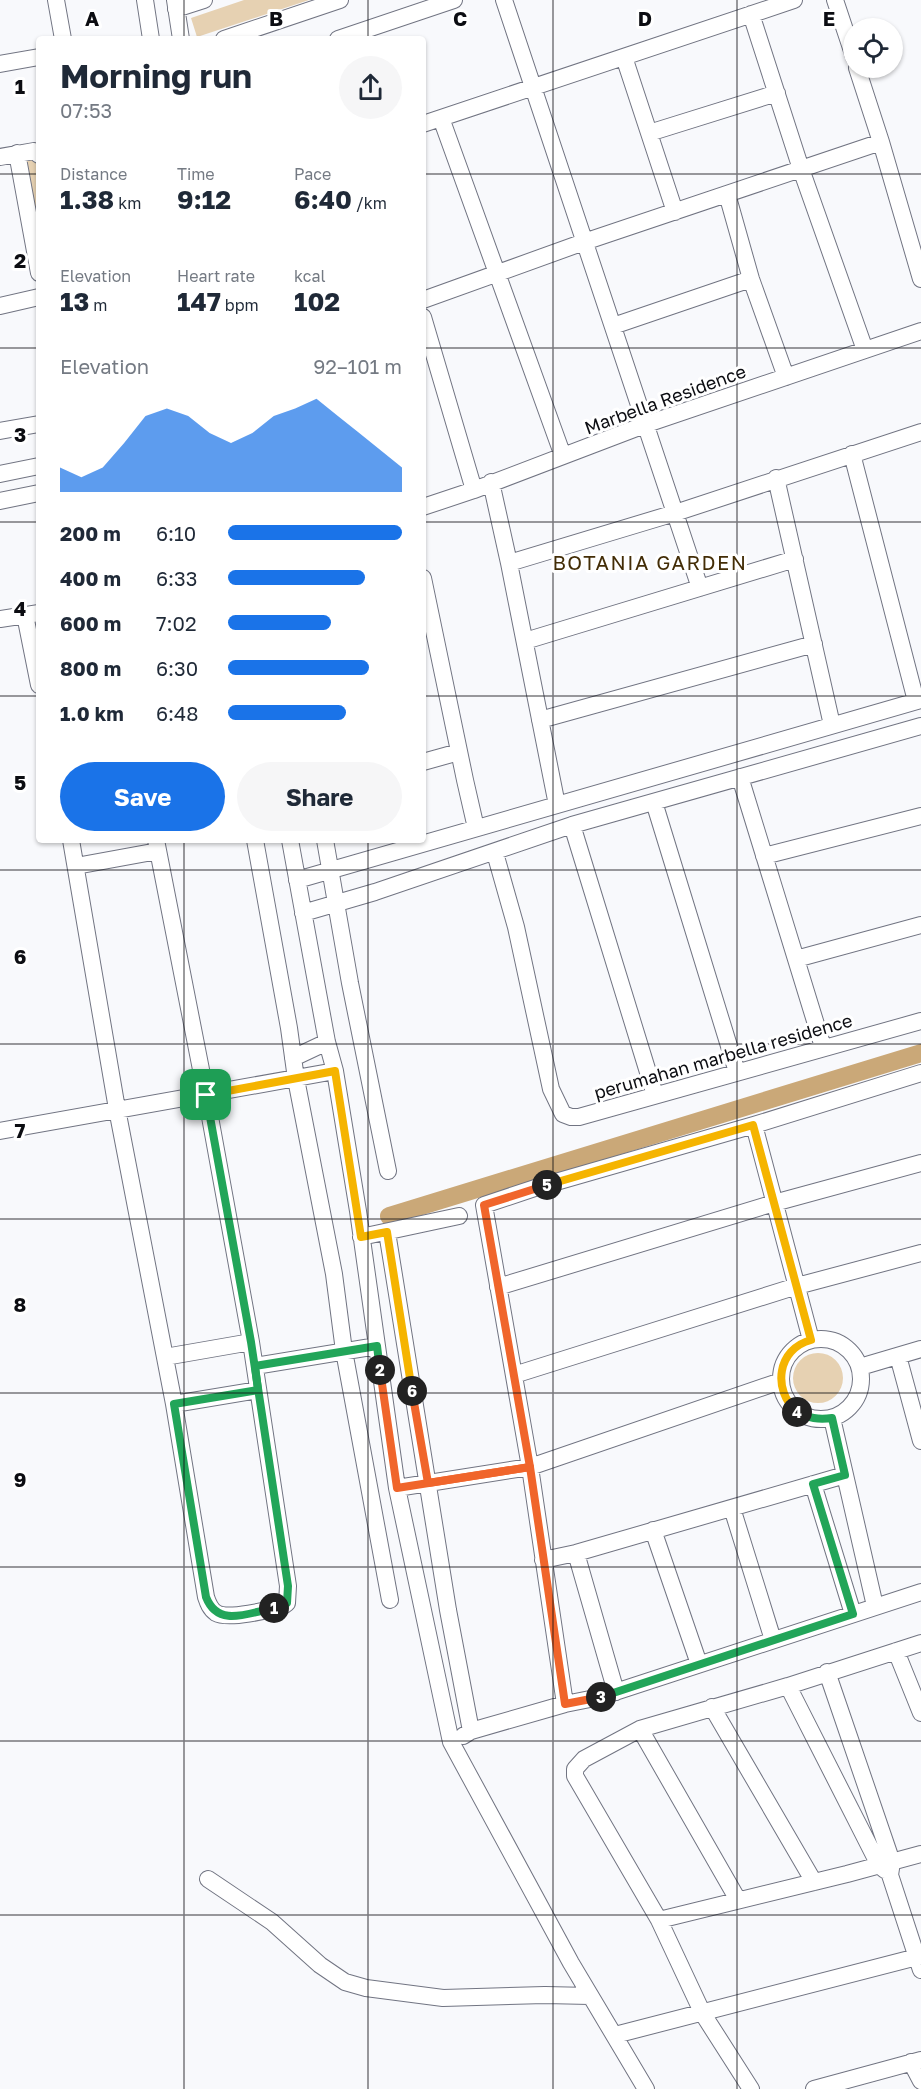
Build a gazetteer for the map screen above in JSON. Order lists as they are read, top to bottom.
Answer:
{
  "streets": {
    "street": ["Marbella Residence", "perumahan marbella residence"]
  },
  "districts": ["BOTANIA GARDEN"],
  "page": {
    "heading": ["Morning run", "07:53"],
    "stats": [
      ["Distance", "1.38 km"],
      ["Time", "9:12"],
      ["Pace", "6:40 /km"],
      ["Elevation", "13 m"],
      ["Heart rate", "147 bpm"],
      ["kcal", "102"]
    ],
    "chart": ["Elevation", "92–101 m"],
    "list": [
      {
        "name": "200 m",
        "note": "6:10"
      },
      {
        "name": "400 m",
        "note": "6:33"
      },
      {
        "name": "600 m",
        "note": "7:02"
      },
      {
        "name": "800 m",
        "note": "6:30"
      },
      {
        "name": "1.0 km",
        "note": "6:48"
      }
    ],
    "buttons": ["Save", "Share"],
    "pins": [
      "5",
      "2",
      "6",
      "4",
      "1",
      "3"
    ]
  },
  "grid": {
    "columns": [
      "A",
      "B",
      "C",
      "D",
      "E"
    ],
    "rows": [
      "1",
      "2",
      "3",
      "4",
      "5",
      "6",
      "7",
      "8",
      "9"
    ]
  }
}
